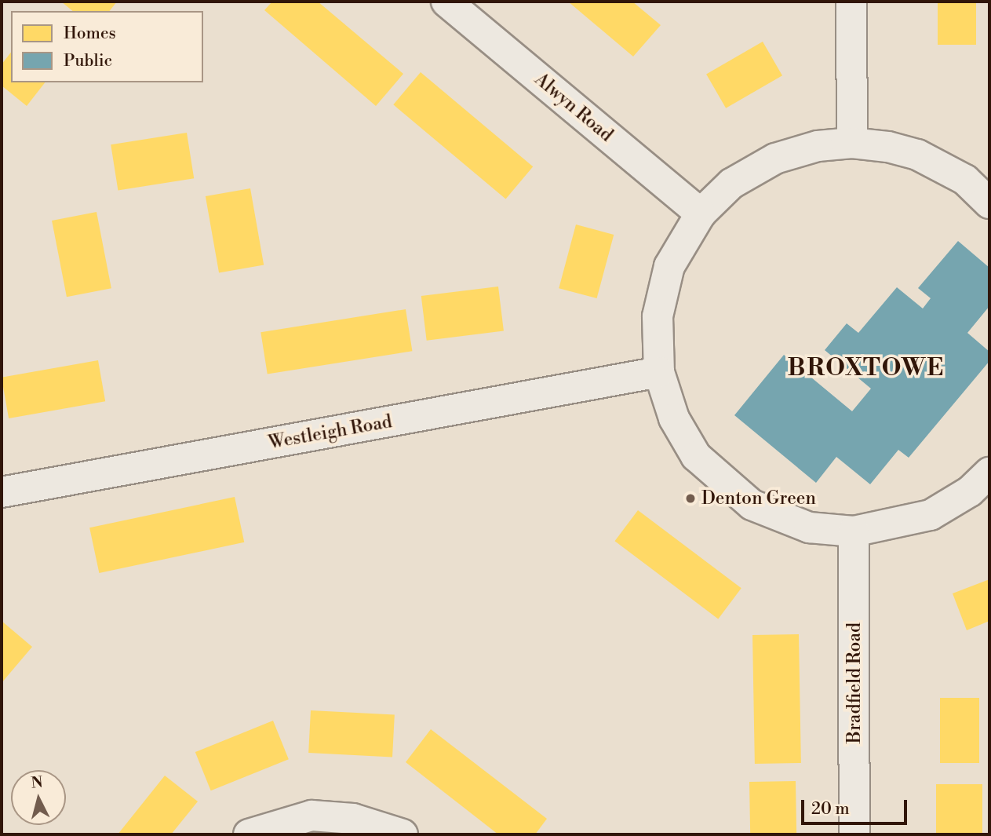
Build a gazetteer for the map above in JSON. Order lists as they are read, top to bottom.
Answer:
{
  "streets": {
    "street": ["Alwyn Road", "Westleigh Road", "Bradfield Road"]
  },
  "districts": ["BROXTOWE"],
  "places": ["Denton Green"],
  "legend": ["Homes", "Public"],
  "scale_bar": "20 m",
  "north": "top"
}
